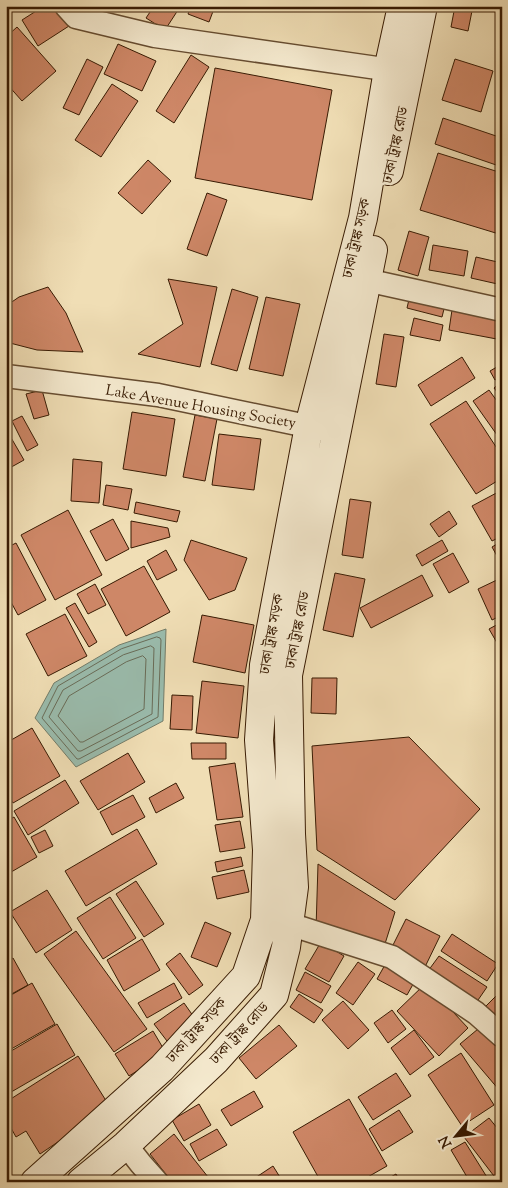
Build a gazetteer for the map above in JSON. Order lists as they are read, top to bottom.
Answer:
{
  "streets": {
    "main road": ["ঢাকা ট্রাঙ্ক রোড", "ঢাকা ট্রাঙ্ক সড়ক"],
    "street": ["Lake Avenue Housing Society"]
  },
  "crossings": [
    ["ঢাকা ট্রাঙ্ক রোড", "ঢাকা ট্রাঙ্ক সড়ক"],
    ["ঢাকা ট্রাঙ্ক রোড", "Lake Avenue Housing Society"],
    ["ঢাকা ট্রাঙ্ক সড়ক", "Lake Avenue Housing Society"]
  ],
  "north": "bottom left"
}
